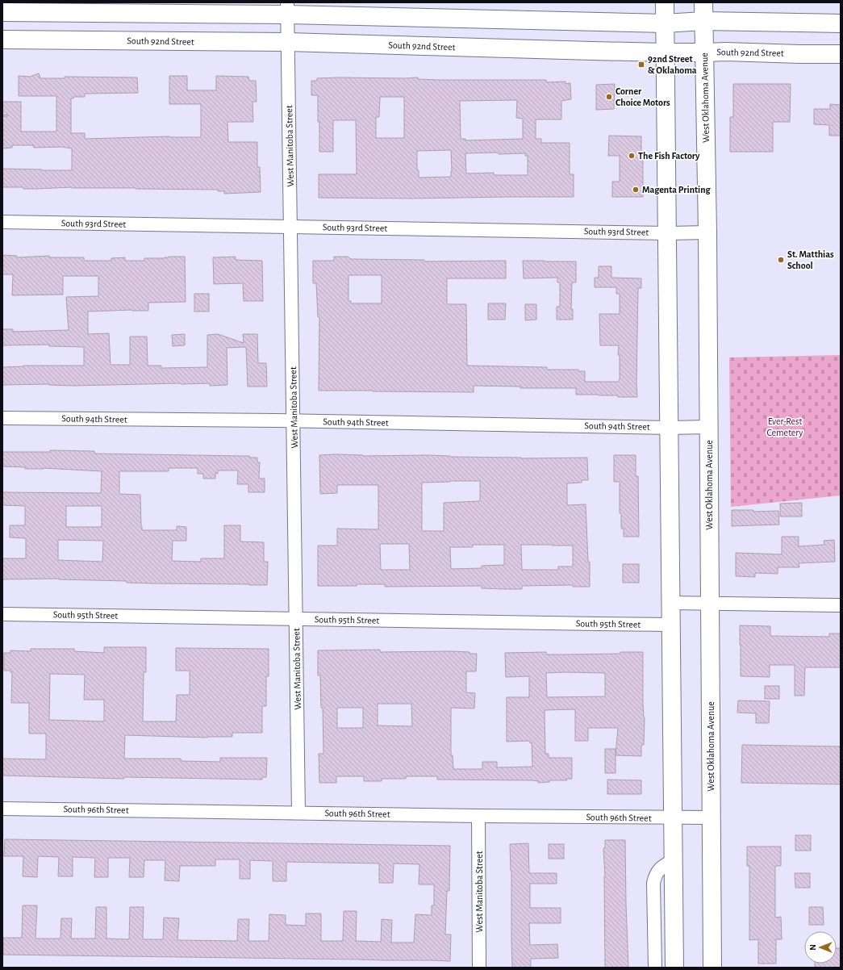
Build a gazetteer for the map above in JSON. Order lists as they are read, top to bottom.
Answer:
{
  "streets": {
    "main road": ["South 92nd Street", "West Oklahoma Avenue"],
    "street": [
      "West Manitoba Street",
      "South 93rd Street",
      "South 94th Street",
      "South 95th Street",
      "South 96th Street"
    ]
  },
  "crossings": [
    ["South 92nd Street", "West Oklahoma Avenue"],
    ["South 92nd Street", "West Manitoba Street"],
    ["West Oklahoma Avenue", "South 93rd Street"],
    ["West Oklahoma Avenue", "South 94th Street"],
    ["West Oklahoma Avenue", "South 96th Street"],
    ["West Manitoba Street", "South 93rd Street"],
    ["West Manitoba Street", "South 94th Street"],
    ["West Manitoba Street", "South 95th Street"],
    ["West Manitoba Street", "South 96th Street"]
  ],
  "parks": ["Ever-Rest Cemetery"],
  "places": {
    "transit": ["92nd Street & Oklahoma"],
    "other": [
      "Corner Choice Motors",
      "The Fish Factory",
      "Magenta Printing",
      "St. Matthias School"
    ]
  },
  "north": "left"
}
